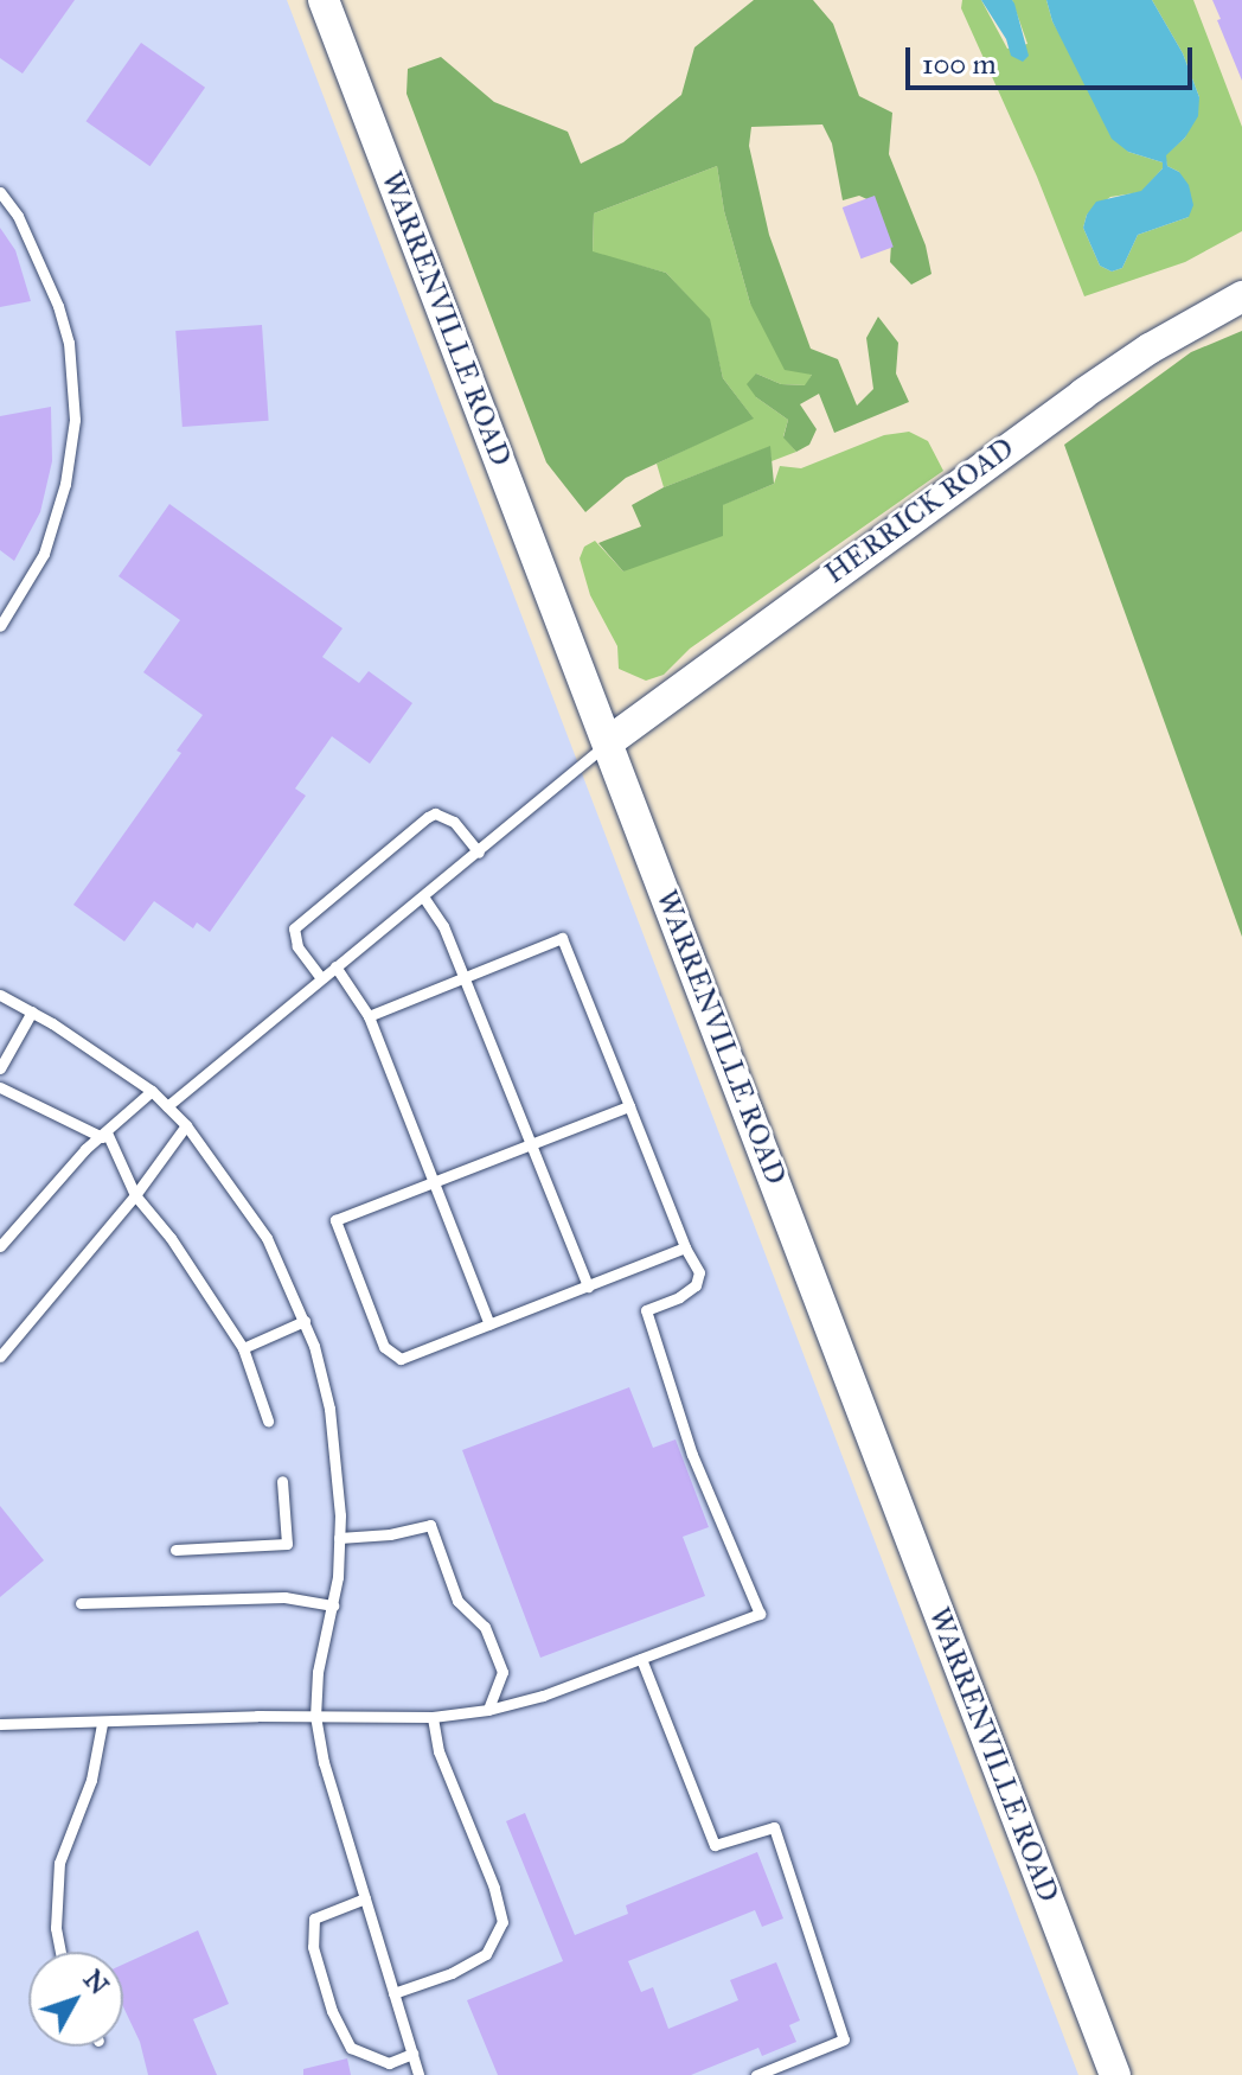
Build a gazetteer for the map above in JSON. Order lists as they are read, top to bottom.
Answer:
{
  "streets": {
    "main road": ["WARRENVILLE ROAD", "HERRICK ROAD"]
  },
  "crossings": [
    ["WARRENVILLE ROAD", "HERRICK ROAD"]
  ],
  "scale_bar": "100 m",
  "north": "top right"
}
